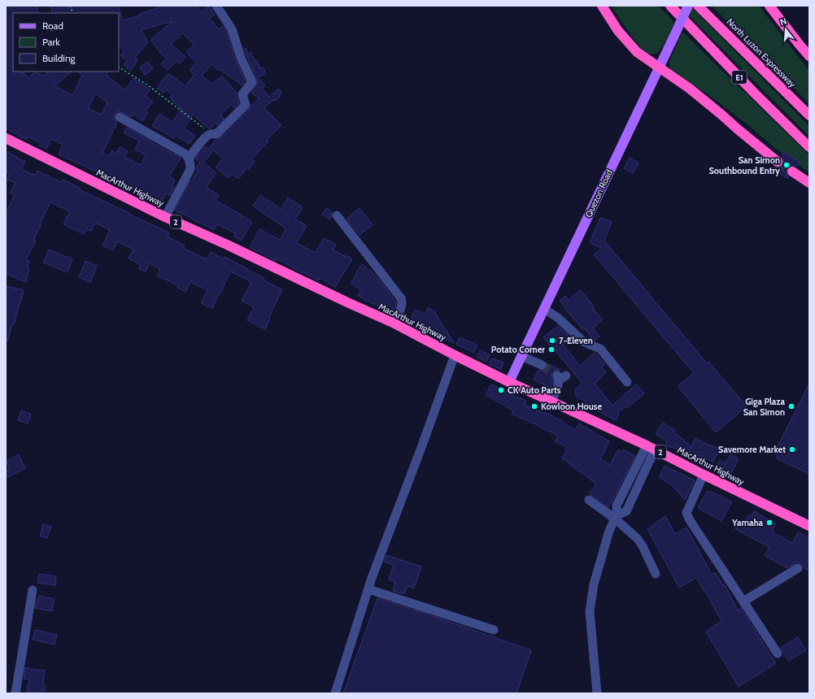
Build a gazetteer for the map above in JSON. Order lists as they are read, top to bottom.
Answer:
{
  "streets": {
    "highway": [
      "North Luzon Expressway",
      "E1",
      "MacArthur Highway",
      "2"
    ],
    "main road": ["Quezon Road"]
  },
  "crossings": [
    ["MacArthur Highway", "Quezon Road"]
  ],
  "places": [
    "San Simon Southbound Entry",
    "7-Eleven",
    "Potato Corner",
    "CK Auto Parts",
    "Kowloon House",
    "Giga Plaza San Simon",
    "Savemore Market",
    "Yamaha"
  ],
  "legend": ["Road", "Park", "Building"],
  "north": "top"
}
